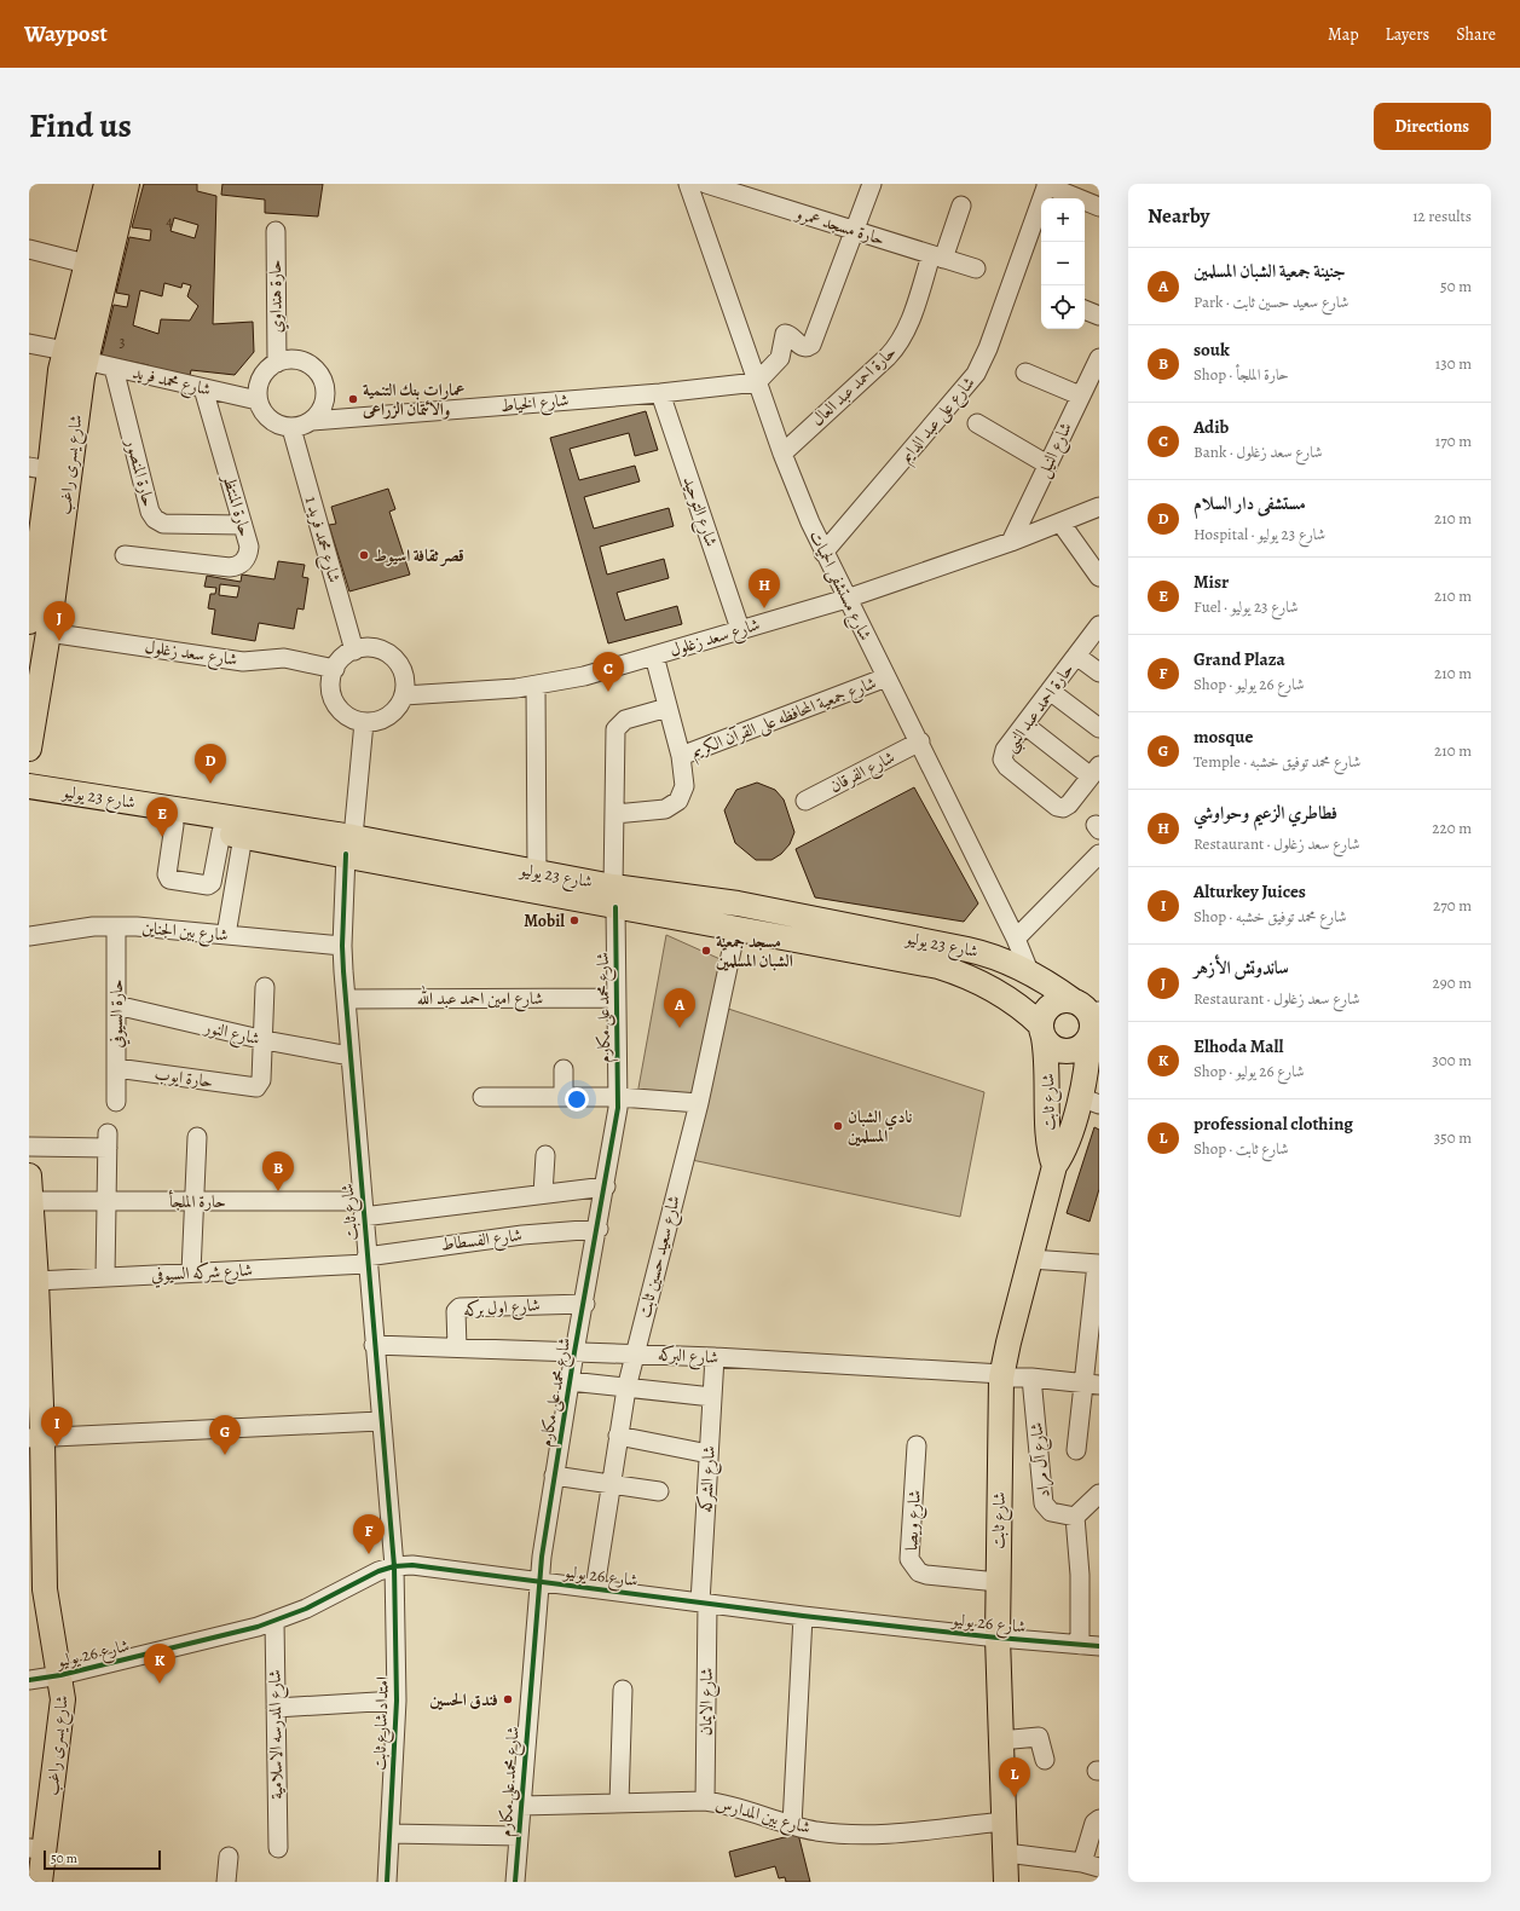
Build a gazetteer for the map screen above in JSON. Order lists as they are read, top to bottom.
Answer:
{
  "streets": {
    "main road": ["شارع يسرى راغب", "شارع 23 يوليو", "شارع ثابت"],
    "street": [
      "حارة مسجد عمرو",
      "حارة هنداوي",
      "شارع محمد فريد",
      "حارة احمد عبد العال",
      "شارع الخياط",
      "شارع على عبد الدايم",
      "شارع النيل",
      "حارة المنصور",
      "حارة المنتظر",
      "شارع التوحيد",
      "شارع محمد فريد 1",
      "شارع مستشفى الحميات",
      "شارع سعد زغلول",
      "حارة احمد عبد النبى",
      "شارع جمعية المحافظه على القرآن الكريم",
      "شارع الفرقان",
      "شارع بين الجناين",
      "شارع امين احمد عبد الله",
      "شارع محمد على مكارم",
      "حارة السيوفي",
      "شارع النور",
      "حارة ايوب",
      "حارة الملجأ",
      "شارع الفسطاط",
      "شارع سعيد حسين ثابت",
      "شارع شركه السيوفي",
      "شارع اول بركه",
      "شارع البركه",
      "شارع آل مراد",
      "شارع الشركه",
      "شارع ويصا",
      "شارع 26 يوليو",
      "شارع الايمان",
      "امتداد شارع ثابت",
      "شارع المدرسه الاسلامية",
      "شارع بين المدارس"
    ]
  },
  "crossings": [
    ["حارة مسجد عمرو", "حارة احمد عبد العال"],
    ["حارة مسجد عمرو", "شارع مستشفى الحميات"],
    ["حارة هنداوي", "شارع محمد فريد"],
    ["حارة هنداوي", "شارع الخياط"],
    ["حارة هنداوي", "شارع محمد فريد 1"],
    ["شارع محمد فريد", "شارع الخياط"],
    ["شارع محمد فريد", "شارع يسرى راغب"],
    ["شارع محمد فريد", "حارة المنصور"],
    ["شارع محمد فريد", "حارة المنتظر"],
    ["شارع محمد فريد", "شارع محمد فريد 1"],
    ["حارة احمد عبد العال", "شارع مستشفى الحميات"],
    ["شارع الخياط", "شارع التوحيد"],
    ["شارع الخياط", "شارع محمد فريد 1"],
    ["شارع الخياط", "شارع مستشفى الحميات"],
    ["شارع على عبد الدايم", "شارع مستشفى الحميات"],
    ["شارع النيل", "شارع سعد زغلول"],
    ["شارع يسرى راغب", "شارع سعد زغلول"],
    ["شارع يسرى راغب", "حارة الملجأ"],
    ["شارع يسرى راغب", "شارع شركه السيوفي"],
    ["شارع يسرى راغب", "شارع 26 يوليو"],
    ["حارة المنصور", "حارة المنتظر"],
    ["شارع التوحيد", "شارع سعد زغلول"],
    ["شارع محمد فريد 1", "شارع سعد زغلول"],
    ["شارع محمد فريد 1", "شارع ثابت"],
    ["شارع مستشفى الحميات", "شارع سعد زغلول"],
    ["شارع مستشفى الحميات", "شارع جمعية المحافظه على القرآن الكريم"],
    ["شارع مستشفى الحميات", "شارع الفرقان"],
    ["شارع مستشفى الحميات", "شارع 23 يوليو"],
    ["شارع سعد زغلول", "شارع ثابت"],
    ["شارع 23 يوليو", "شارع محمد على مكارم"],
    ["شارع 23 يوليو", "شارع ثابت"],
    ["شارع 23 يوليو", "شارع سعيد حسين ثابت"],
    ["شارع بين الجناين", "حارة السيوفي"],
    ["شارع بين الجناين", "شارع ثابت"],
    ["شارع امين احمد عبد الله", "شارع محمد على مكارم"],
    ["شارع امين احمد عبد الله", "شارع ثابت"],
    ["شارع محمد على مكارم", "حارة الملجأ"],
    ["شارع محمد على مكارم", "شارع الفسطاط"],
    ["شارع محمد على مكارم", "شارع اول بركه"],
    ["شارع محمد على مكارم", "شارع البركه"],
    ["شارع محمد على مكارم", "شارع 26 يوليو"],
    ["شارع محمد على مكارم", "شارع بين المدارس"],
    ["حارة السيوفي", "شارع النور"],
    ["حارة السيوفي", "حارة ايوب"],
    ["شارع النور", "حارة ايوب"],
    ["شارع النور", "شارع ثابت"],
    ["شارع ثابت", "حارة الملجأ"],
    ["شارع ثابت", "شارع الفسطاط"],
    ["شارع ثابت", "شارع شركه السيوفي"],
    ["شارع ثابت", "شارع البركه"],
    ["شارع ثابت", "شارع ويصا"],
    ["شارع ثابت", "شارع 26 يوليو"],
    ["شارع ثابت", "امتداد شارع ثابت"],
    ["شارع ثابت", "شارع بين المدارس"],
    ["شارع الفسطاط", "شارع شركه السيوفي"],
    ["شارع سعيد حسين ثابت", "شارع البركه"],
    ["شارع سعيد حسين ثابت", "شارع 26 يوليو"],
    ["شارع اول بركه", "شارع البركه"],
    ["شارع البركه", "شارع آل مراد"],
    ["شارع البركه", "شارع الشركه"],
    ["شارع الشركه", "شارع 26 يوليو"],
    ["شارع الشركه", "شارع الايمان"],
    ["شارع 26 يوليو", "شارع الايمان"],
    ["شارع 26 يوليو", "امتداد شارع ثابت"],
    ["شارع 26 يوليو", "شارع المدرسه الاسلامية"],
    ["شارع الايمان", "شارع بين المدارس"]
  ],
  "places": [
    "عمارات بنك التنمية والائتمان الزراعى",
    "قصر ثقافة اسيوط",
    "Mobil",
    "مسجد جمعية الشبان المسلمين",
    "نادي الشبان المسلمين",
    "فندق الحسين"
  ],
  "house_numbers": ["4", "3"],
  "scale_bar": "50 m",
  "page": {
    "header": "Waypost",
    "nav": ["Map", "Layers", "Share"],
    "title": "Find us",
    "buttons": "Directions",
    "heading": ["Nearby", "12 results"],
    "map_buttons": ["+", "−"],
    "list": [
      {
        "mark": "A",
        "name": "جنينة جمعية الشبان المسلمين",
        "note": "Park · شارع سعيد حسين ثابت",
        "value": "50 m"
      },
      {
        "mark": "B",
        "name": "souk",
        "note": "Shop · حارة الملجأ",
        "value": "130 m"
      },
      {
        "mark": "C",
        "name": "Adib",
        "note": "Bank · شارع سعد زغلول",
        "value": "170 m"
      },
      {
        "mark": "D",
        "name": "مستشفى دار السلام",
        "note": "Hospital · شارع 23 يوليو",
        "value": "210 m"
      },
      {
        "mark": "E",
        "name": "Misr",
        "note": "Fuel · شارع 23 يوليو",
        "value": "210 m"
      },
      {
        "mark": "F",
        "name": "Grand Plaza",
        "note": "Shop · شارع 26 يوليو",
        "value": "210 m"
      },
      {
        "mark": "G",
        "name": "mosque",
        "note": "Temple · شارع محمد توفيق خشبه",
        "value": "210 m"
      },
      {
        "mark": "H",
        "name": "فطاطري الزعيم وحواوشي",
        "note": "Restaurant · شارع سعد زغلول",
        "value": "220 m"
      },
      {
        "mark": "I",
        "name": "Alturkey Juices",
        "note": "Shop · شارع محمد توفيق خشبه",
        "value": "270 m"
      },
      {
        "mark": "J",
        "name": "ساندوتش الأزهر",
        "note": "Restaurant · شارع سعد زغلول",
        "value": "290 m"
      },
      {
        "mark": "K",
        "name": "Elhoda Mall",
        "note": "Shop · شارع 26 يوليو",
        "value": "300 m"
      },
      {
        "mark": "L",
        "name": "professional clothing",
        "note": "Shop · شارع ثابت",
        "value": "350 m"
      }
    ],
    "pins": [
      "H",
      "J",
      "C",
      "D",
      "E",
      "A",
      "B",
      "I",
      "G",
      "F",
      "K",
      "L"
    ],
    "scale": "50 m"
  }
}
